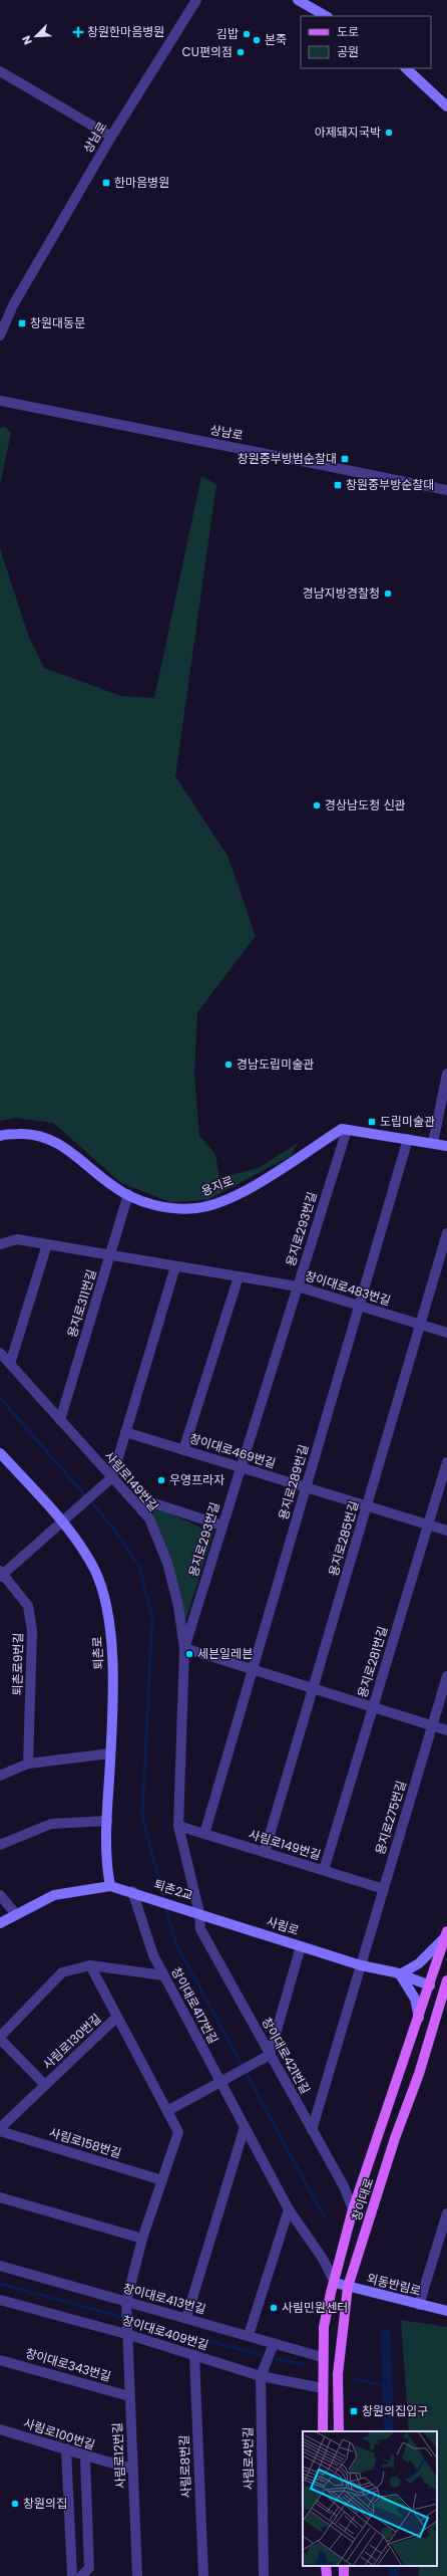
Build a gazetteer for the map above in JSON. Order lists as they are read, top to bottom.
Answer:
{
  "streets": {
    "main road": ["창이대로"],
    "street": [
      "상남로",
      "용지로",
      "용지로293번길",
      "창이대로483번길",
      "용지로311번길",
      "창이대로469번길",
      "사림로149번길",
      "용지로289번길",
      "용지로285번길",
      "퇴촌로",
      "용지로281번길",
      "퇴촌로9번길",
      "용지로275번길",
      "퇴촌2교",
      "사림로",
      "창이대로417번길",
      "사림로130번길",
      "창이대로421번길",
      "사림로158번길",
      "외동반림로",
      "창이대로413번길",
      "창이대로409번길",
      "창이대로343번길",
      "사림로100번길",
      "사림로12번길",
      "사림로4번길",
      "사림로8번길"
    ]
  },
  "crossings": [
    ["용지로", "용지로293번길"],
    ["용지로", "용지로311번길"],
    ["용지로293번길", "창이대로483번길"],
    ["용지로293번길", "창이대로469번길"],
    ["용지로293번길", "사림로149번길"],
    ["창이대로483번길", "용지로311번길"],
    ["창이대로483번길", "용지로289번길"],
    ["창이대로483번길", "용지로285번길"],
    ["용지로311번길", "사림로149번길"],
    ["창이대로469번길", "용지로289번길"],
    ["창이대로469번길", "용지로285번길"],
    ["창이대로469번길", "용지로281번길"],
    ["사림로149번길", "용지로289번길"],
    ["사림로149번길", "용지로285번길"],
    ["사림로149번길", "용지로281번길"],
    ["사림로149번길", "용지로275번길"],
    ["사림로149번길", "퇴촌2교"],
    ["사림로149번길", "사림로"],
    ["사림로149번길", "창이대로421번길"],
    ["용지로275번길", "사림로"],
    ["퇴촌2교", "사림로"],
    ["퇴촌2교", "창이대로417번길"],
    ["퇴촌2교", "창이대로421번길"],
    ["사림로", "창이대로421번길"],
    ["사림로", "창이대로"],
    ["창이대로417번길", "사림로130번길"],
    ["창이대로417번길", "창이대로"],
    ["창이대로417번길", "외동반림로"],
    ["창이대로421번길", "창이대로"],
    ["창이대로", "외동반림로"],
    ["창이대로", "창이대로413번길"],
    ["창이대로", "창이대로409번길"],
    ["창이대로413번길", "사림로12번길"],
    ["창이대로413번길", "사림로4번길"],
    ["창이대로409번길", "사림로12번길"],
    ["창이대로409번길", "사림로4번길"],
    ["창이대로409번길", "사림로8번길"],
    ["창이대로343번길", "사림로12번길"],
    ["사림로100번길", "사림로12번길"]
  ],
  "places": {
    "health": ["창원한마음병원"],
    "other": [
      "김밥",
      "본죽",
      "CU편의점",
      "아제돼지국박",
      "경남지방경찰청",
      "경상남도청 신관",
      "경남도립미술관",
      "우영프라자",
      "세븐일레븐",
      "사림민원센터",
      "창원의집"
    ],
    "transit": [
      "한마음병원",
      "창원대동문",
      "창원중부방범순찰대",
      "창원중부방순찰대",
      "도립미술관",
      "창원의집입구"
    ]
  },
  "legend": ["도로", "공원"],
  "north": "bottom left"
}
